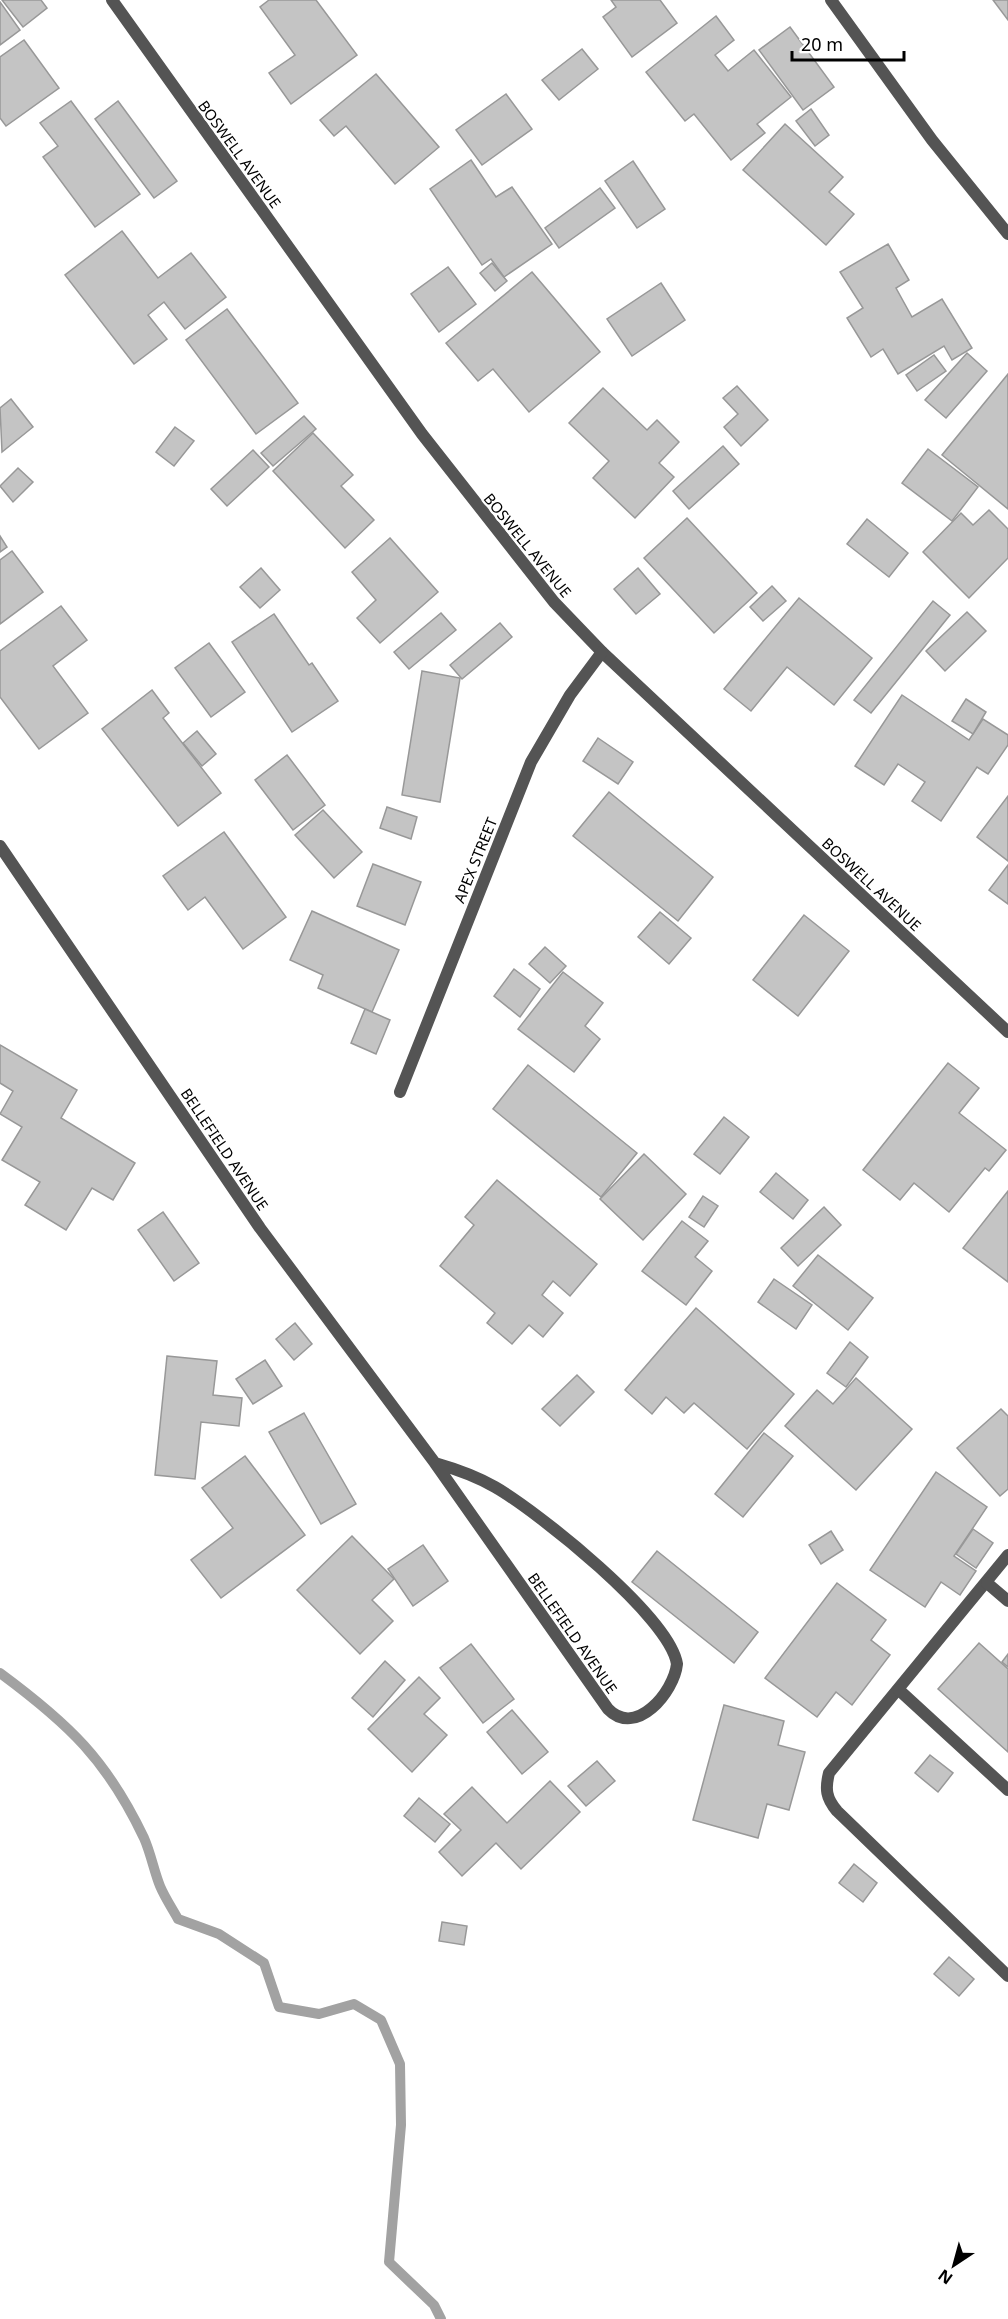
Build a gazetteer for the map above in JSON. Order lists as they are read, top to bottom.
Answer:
{
  "streets": {
    "street": ["BOSWELL AVENUE", "APEX STREET", "BELLEFIELD AVENUE"]
  },
  "crossings": [
    ["BOSWELL AVENUE", "APEX STREET"]
  ],
  "scale_bar": "20 m",
  "north": "bottom left"
}
